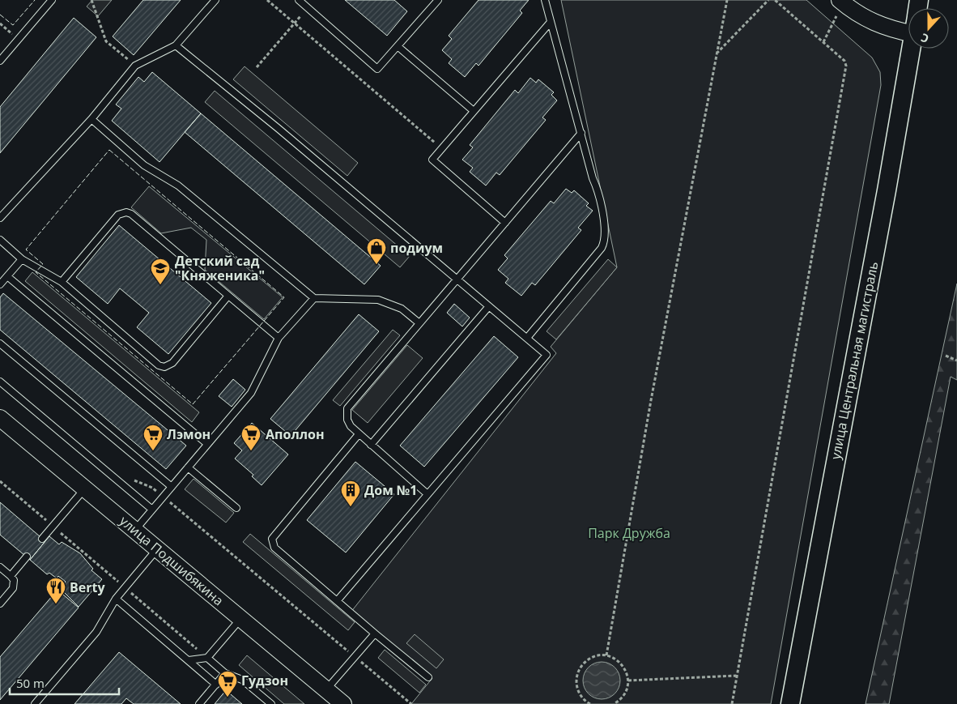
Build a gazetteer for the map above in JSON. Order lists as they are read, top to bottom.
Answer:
{
  "streets": {
    "main road": ["улица Центральная магистраль"],
    "street": ["улица Подшибякина"]
  },
  "parks": ["Парк Дружба"],
  "places": {
    "shop": ["подиум"],
    "school or university": ["Детский сад \"Княженика\""],
    "supermarket": ["Лэмон", "Аполлон", "Гудзон"],
    "building": ["Дом №1"],
    "restaurant": ["Berty"]
  },
  "scale_bar": "50 m",
  "north": "bottom"
}
